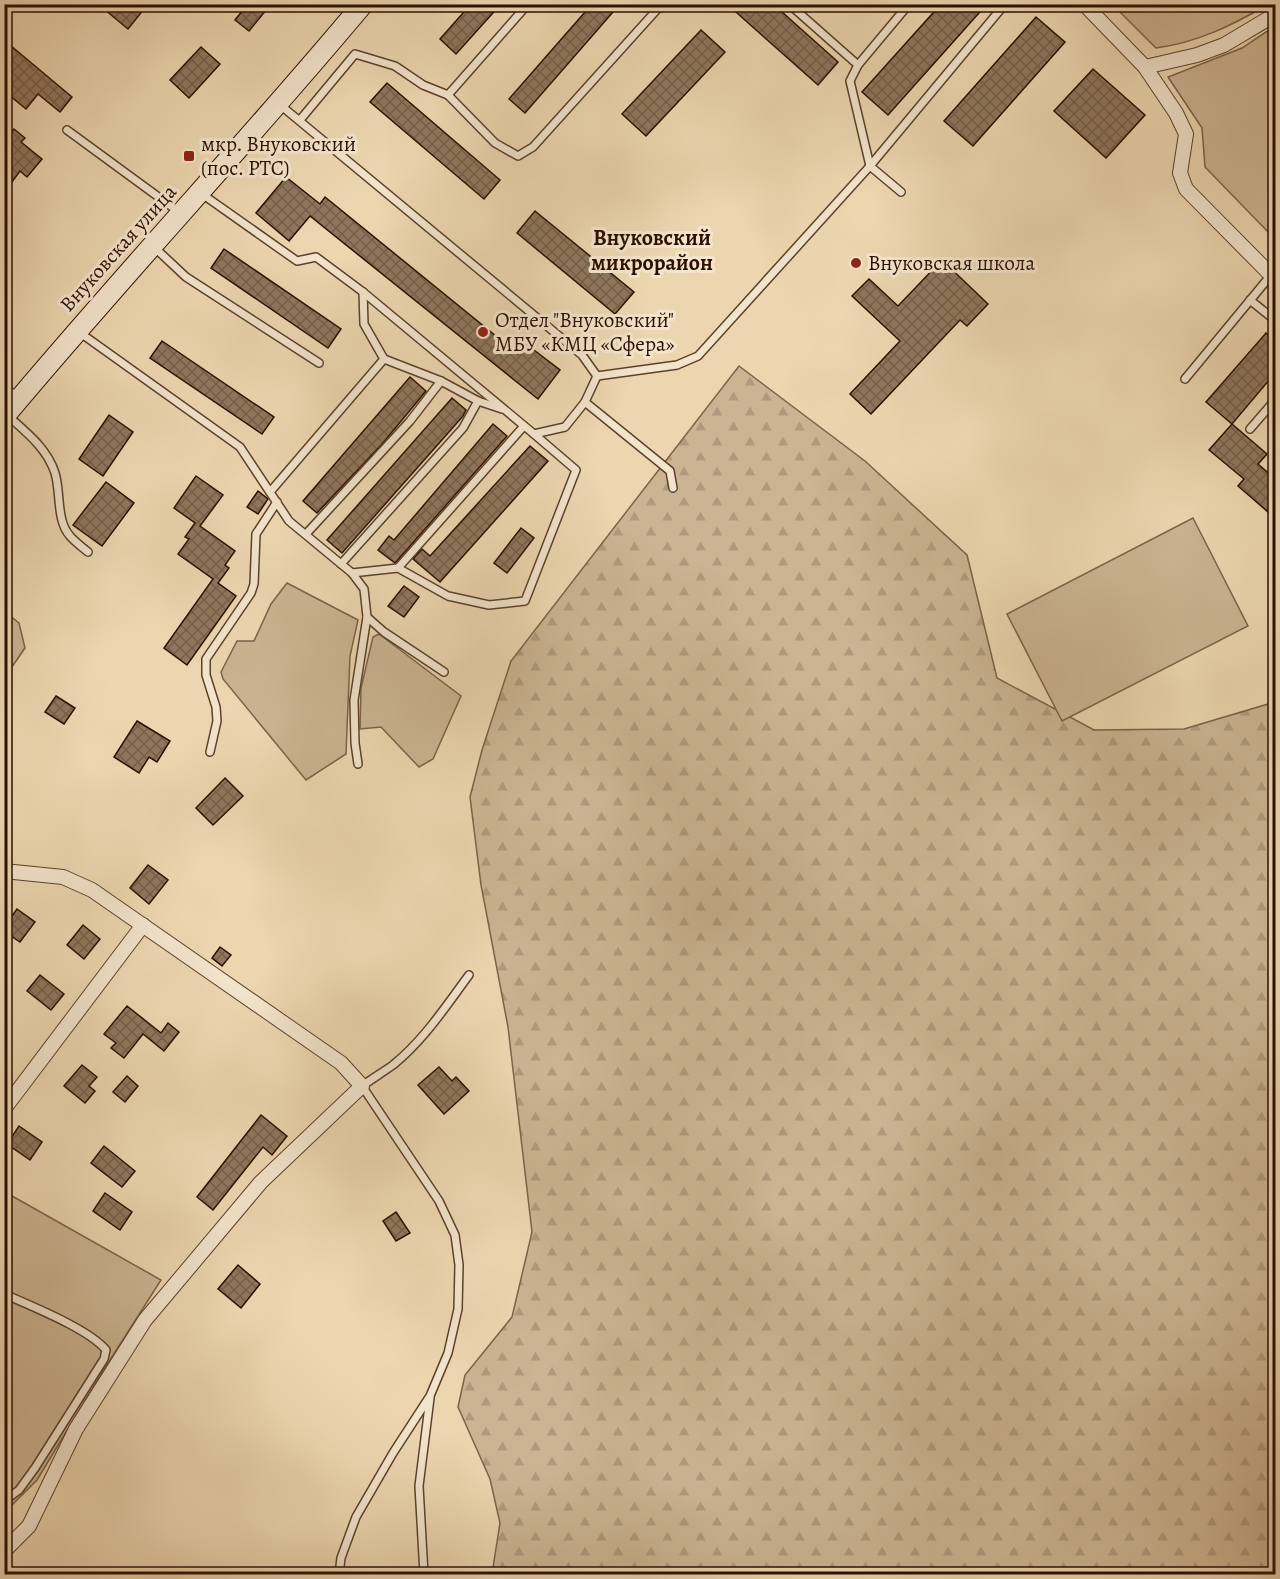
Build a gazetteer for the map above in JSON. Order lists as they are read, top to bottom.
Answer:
{
  "streets": {
    "main road": ["Внуковская улица"]
  },
  "districts": ["Внуковский микрорайон"],
  "places": {
    "transit": ["мкр. Внуковский (пос. РТС)"],
    "other": ["Внуковская школа", "Отдел \"Внуковский\" МБУ «КМЦ «Сфера»"]
  }
}
